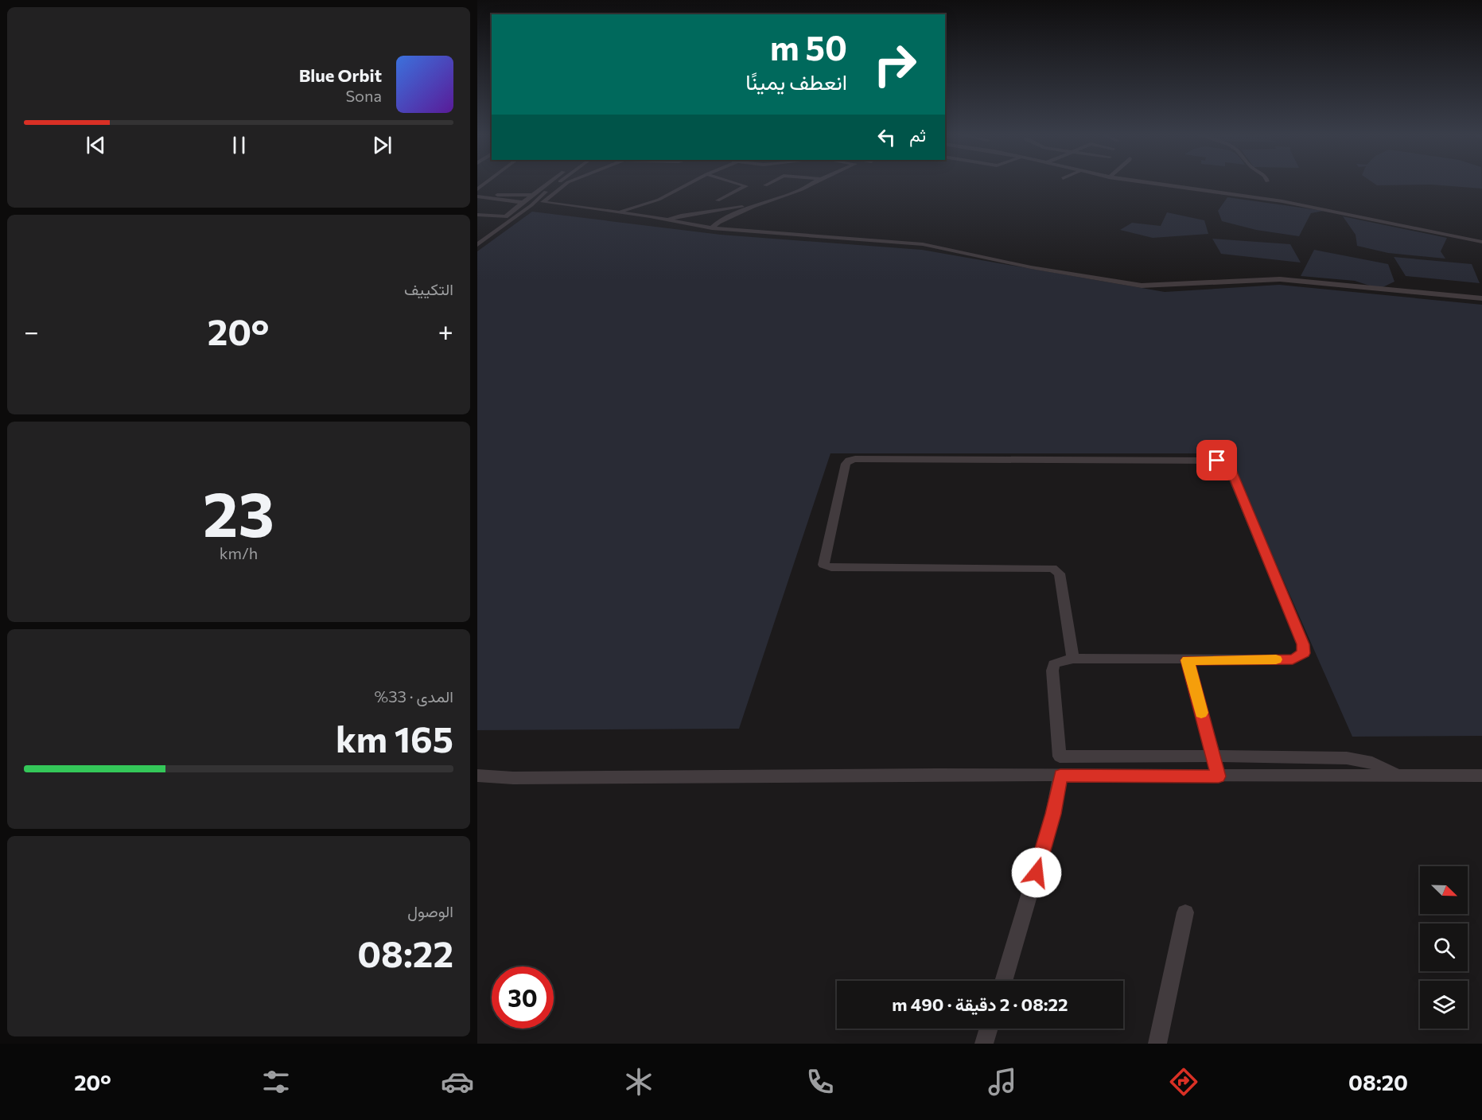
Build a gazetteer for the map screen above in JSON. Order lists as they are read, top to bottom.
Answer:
{
  "north": "bottom right",
  "page": {
    "turn": ["50 m", "انعطف يمينًا"],
    "song": ["Blue Orbit", "Sona"],
    "then": "ثم",
    "tile": [
      "التكييف",
      ["23", "km/h"],
      ["المدى · 33%", "165 km"],
      ["الوصول", "08:22"]
    ],
    "heat": ["−", "20°", "+"],
    "limit": "30",
    "trip": "08:22 · 2 دقيقة · 490 m",
    "tabs": ["08:20", "20°"]
  }
}
